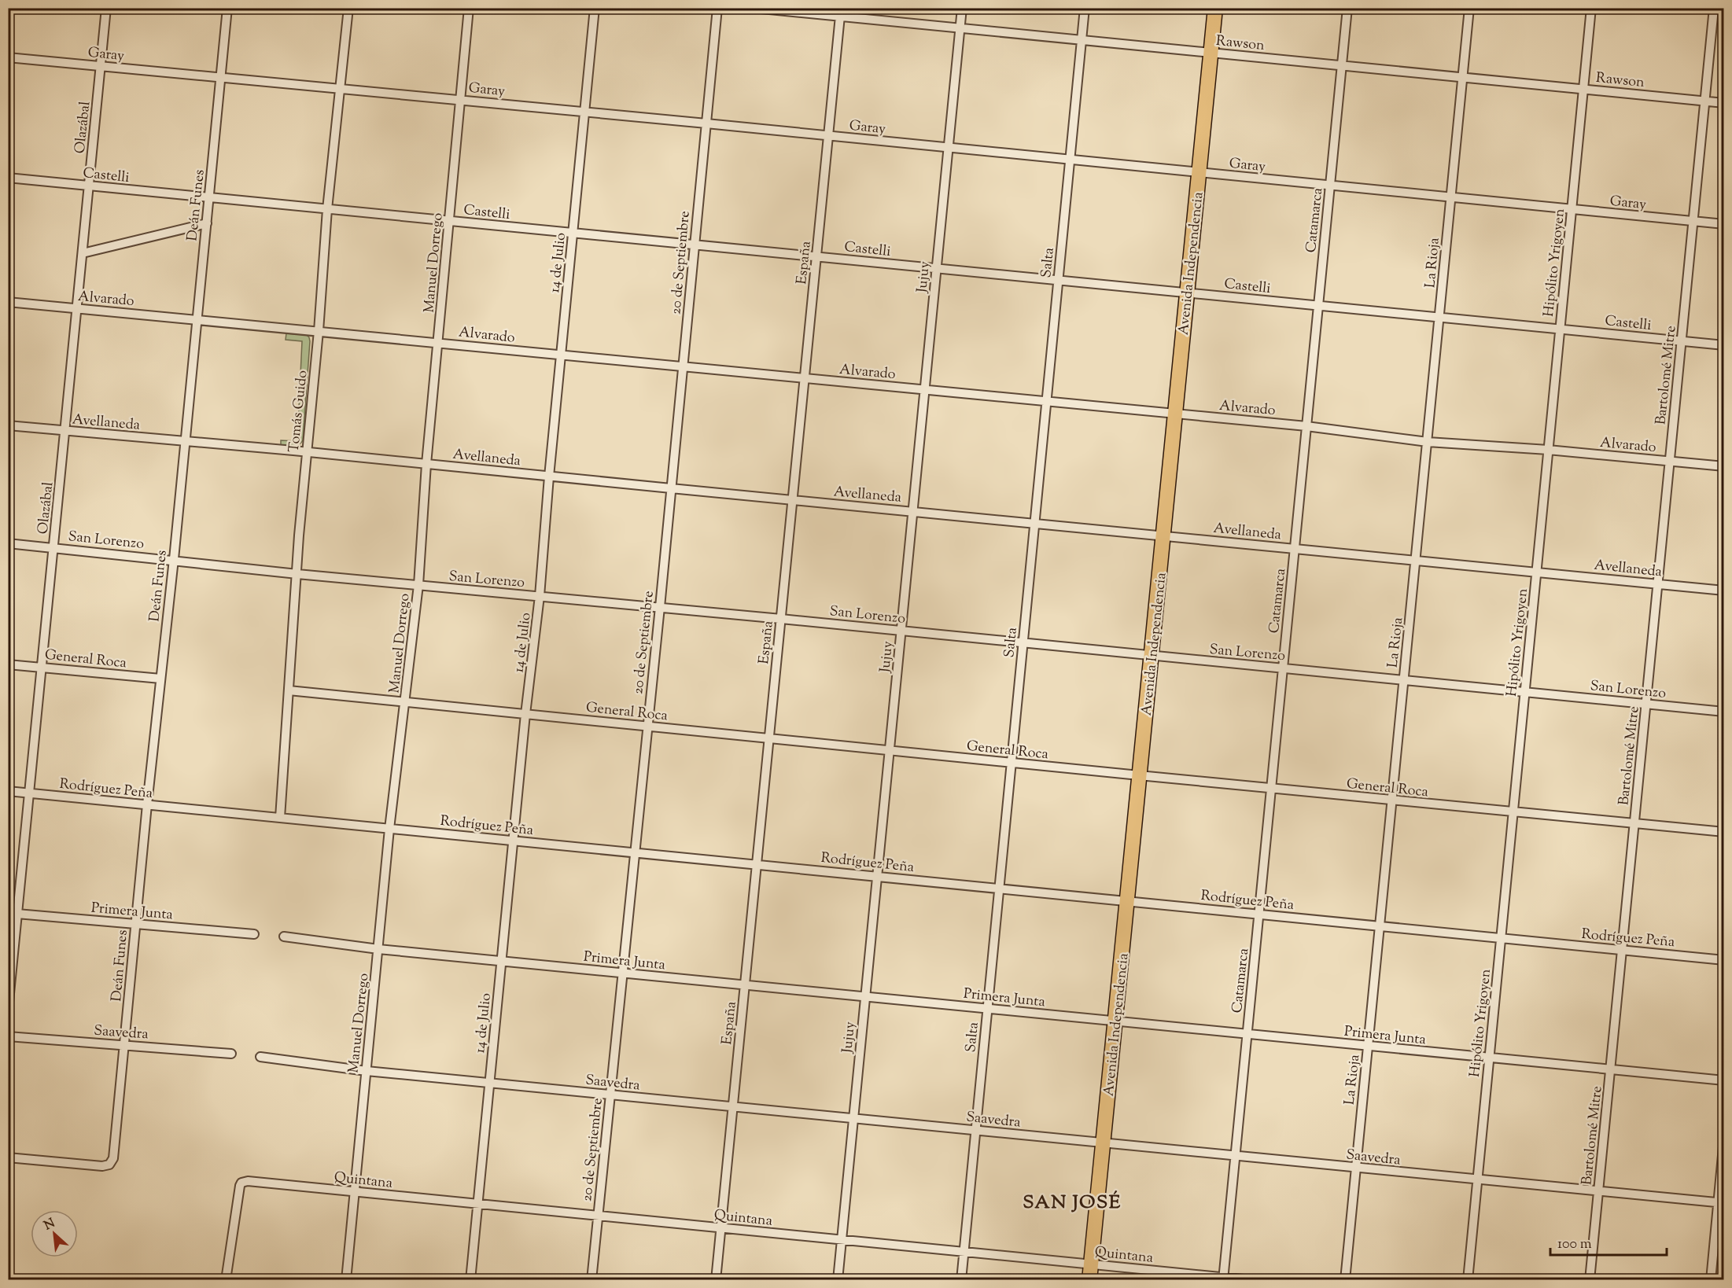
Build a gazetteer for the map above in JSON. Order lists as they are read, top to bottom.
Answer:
{
  "streets": {
    "main road": ["Avenida Independencia"],
    "street": [
      "Rawson",
      "Garay",
      "Olazábal",
      "Castelli",
      "Deán Funes",
      "Catamarca",
      "Manuel Dorrego",
      "14 de Julio",
      "20 de Septiembre",
      "España",
      "Salta",
      "La Rioja",
      "Hipólito Yrigoyen",
      "Jujuy",
      "Alvarado",
      "Bartolomé Mitre",
      "Tomás Guido",
      "Avellaneda",
      "San Lorenzo",
      "General Roca",
      "Rodríguez Peña",
      "Primera Junta",
      "Saavedra",
      "Quintana"
    ]
  },
  "crossings": [
    ["Rawson", "Catamarca"],
    ["Rawson", "España"],
    ["Rawson", "Salta"],
    ["Rawson", "La Rioja"],
    ["Rawson", "Hipólito Yrigoyen"],
    ["Rawson", "Avenida Independencia"],
    ["Rawson", "Jujuy"],
    ["Rawson", "Bartolomé Mitre"],
    ["Garay", "Olazábal"],
    ["Garay", "Deán Funes"],
    ["Garay", "Catamarca"],
    ["Garay", "Manuel Dorrego"],
    ["Garay", "14 de Julio"],
    ["Garay", "20 de Septiembre"],
    ["Garay", "España"],
    ["Garay", "Salta"],
    ["Garay", "La Rioja"],
    ["Garay", "Hipólito Yrigoyen"],
    ["Garay", "Avenida Independencia"],
    ["Garay", "Jujuy"],
    ["Garay", "Bartolomé Mitre"],
    ["Garay", "Tomás Guido"],
    ["Olazábal", "Castelli"],
    ["Olazábal", "Alvarado"],
    ["Olazábal", "Avellaneda"],
    ["Olazábal", "San Lorenzo"],
    ["Olazábal", "General Roca"],
    ["Olazábal", "Rodríguez Peña"],
    ["Olazábal", "Primera Junta"],
    ["Castelli", "Deán Funes"],
    ["Castelli", "Catamarca"],
    ["Castelli", "Manuel Dorrego"],
    ["Castelli", "14 de Julio"],
    ["Castelli", "20 de Septiembre"],
    ["Castelli", "España"],
    ["Castelli", "Salta"],
    ["Castelli", "La Rioja"],
    ["Castelli", "Hipólito Yrigoyen"],
    ["Castelli", "Avenida Independencia"],
    ["Castelli", "Jujuy"],
    ["Castelli", "Bartolomé Mitre"],
    ["Castelli", "Tomás Guido"],
    ["Deán Funes", "Alvarado"],
    ["Deán Funes", "Avellaneda"],
    ["Deán Funes", "San Lorenzo"],
    ["Deán Funes", "General Roca"],
    ["Deán Funes", "Rodríguez Peña"],
    ["Deán Funes", "Primera Junta"],
    ["Deán Funes", "Saavedra"],
    ["Catamarca", "Alvarado"],
    ["Catamarca", "Avellaneda"],
    ["Catamarca", "San Lorenzo"],
    ["Catamarca", "General Roca"],
    ["Catamarca", "Rodríguez Peña"],
    ["Catamarca", "Primera Junta"],
    ["Catamarca", "Saavedra"],
    ["Catamarca", "Quintana"],
    ["Manuel Dorrego", "Alvarado"],
    ["Manuel Dorrego", "Avellaneda"],
    ["Manuel Dorrego", "San Lorenzo"],
    ["Manuel Dorrego", "General Roca"],
    ["Manuel Dorrego", "Rodríguez Peña"],
    ["Manuel Dorrego", "Primera Junta"],
    ["Manuel Dorrego", "Saavedra"],
    ["Manuel Dorrego", "Quintana"],
    ["14 de Julio", "Alvarado"],
    ["14 de Julio", "Avellaneda"],
    ["14 de Julio", "San Lorenzo"],
    ["14 de Julio", "General Roca"],
    ["14 de Julio", "Rodríguez Peña"],
    ["14 de Julio", "Primera Junta"],
    ["14 de Julio", "Saavedra"],
    ["14 de Julio", "Quintana"],
    ["20 de Septiembre", "Alvarado"],
    ["20 de Septiembre", "Avellaneda"],
    ["20 de Septiembre", "San Lorenzo"],
    ["20 de Septiembre", "General Roca"],
    ["20 de Septiembre", "Rodríguez Peña"],
    ["20 de Septiembre", "Primera Junta"],
    ["20 de Septiembre", "Saavedra"],
    ["20 de Septiembre", "Quintana"],
    ["España", "Alvarado"],
    ["España", "Avellaneda"],
    ["España", "San Lorenzo"],
    ["España", "General Roca"],
    ["España", "Rodríguez Peña"],
    ["España", "Primera Junta"],
    ["España", "Saavedra"],
    ["España", "Quintana"],
    ["Salta", "Alvarado"],
    ["Salta", "Avellaneda"],
    ["Salta", "San Lorenzo"],
    ["Salta", "General Roca"],
    ["Salta", "Rodríguez Peña"],
    ["Salta", "Primera Junta"],
    ["Salta", "Saavedra"],
    ["Salta", "Quintana"],
    ["La Rioja", "Alvarado"],
    ["La Rioja", "Avellaneda"],
    ["La Rioja", "San Lorenzo"],
    ["La Rioja", "General Roca"],
    ["La Rioja", "Rodríguez Peña"],
    ["La Rioja", "Primera Junta"],
    ["La Rioja", "Saavedra"],
    ["Hipólito Yrigoyen", "Alvarado"],
    ["Hipólito Yrigoyen", "Avellaneda"],
    ["Hipólito Yrigoyen", "San Lorenzo"],
    ["Hipólito Yrigoyen", "General Roca"],
    ["Hipólito Yrigoyen", "Rodríguez Peña"],
    ["Hipólito Yrigoyen", "Primera Junta"],
    ["Hipólito Yrigoyen", "Saavedra"],
    ["Avenida Independencia", "Alvarado"],
    ["Avenida Independencia", "Avellaneda"],
    ["Avenida Independencia", "San Lorenzo"],
    ["Avenida Independencia", "General Roca"],
    ["Avenida Independencia", "Rodríguez Peña"],
    ["Avenida Independencia", "Primera Junta"],
    ["Avenida Independencia", "Saavedra"],
    ["Avenida Independencia", "Quintana"],
    ["Jujuy", "Alvarado"],
    ["Jujuy", "Avellaneda"],
    ["Jujuy", "San Lorenzo"],
    ["Jujuy", "General Roca"],
    ["Jujuy", "Rodríguez Peña"],
    ["Jujuy", "Primera Junta"],
    ["Jujuy", "Saavedra"],
    ["Jujuy", "Quintana"],
    ["Alvarado", "Bartolomé Mitre"],
    ["Alvarado", "Tomás Guido"],
    ["Bartolomé Mitre", "Avellaneda"],
    ["Bartolomé Mitre", "San Lorenzo"],
    ["Bartolomé Mitre", "General Roca"],
    ["Bartolomé Mitre", "Rodríguez Peña"],
    ["Bartolomé Mitre", "Primera Junta"],
    ["Bartolomé Mitre", "Saavedra"],
    ["Tomás Guido", "Avellaneda"],
    ["Tomás Guido", "San Lorenzo"],
    ["Tomás Guido", "General Roca"],
    ["Tomás Guido", "Rodríguez Peña"]
  ],
  "districts": ["SAN JOSÉ"],
  "scale_bar": "100 m",
  "north": "top left"
}
